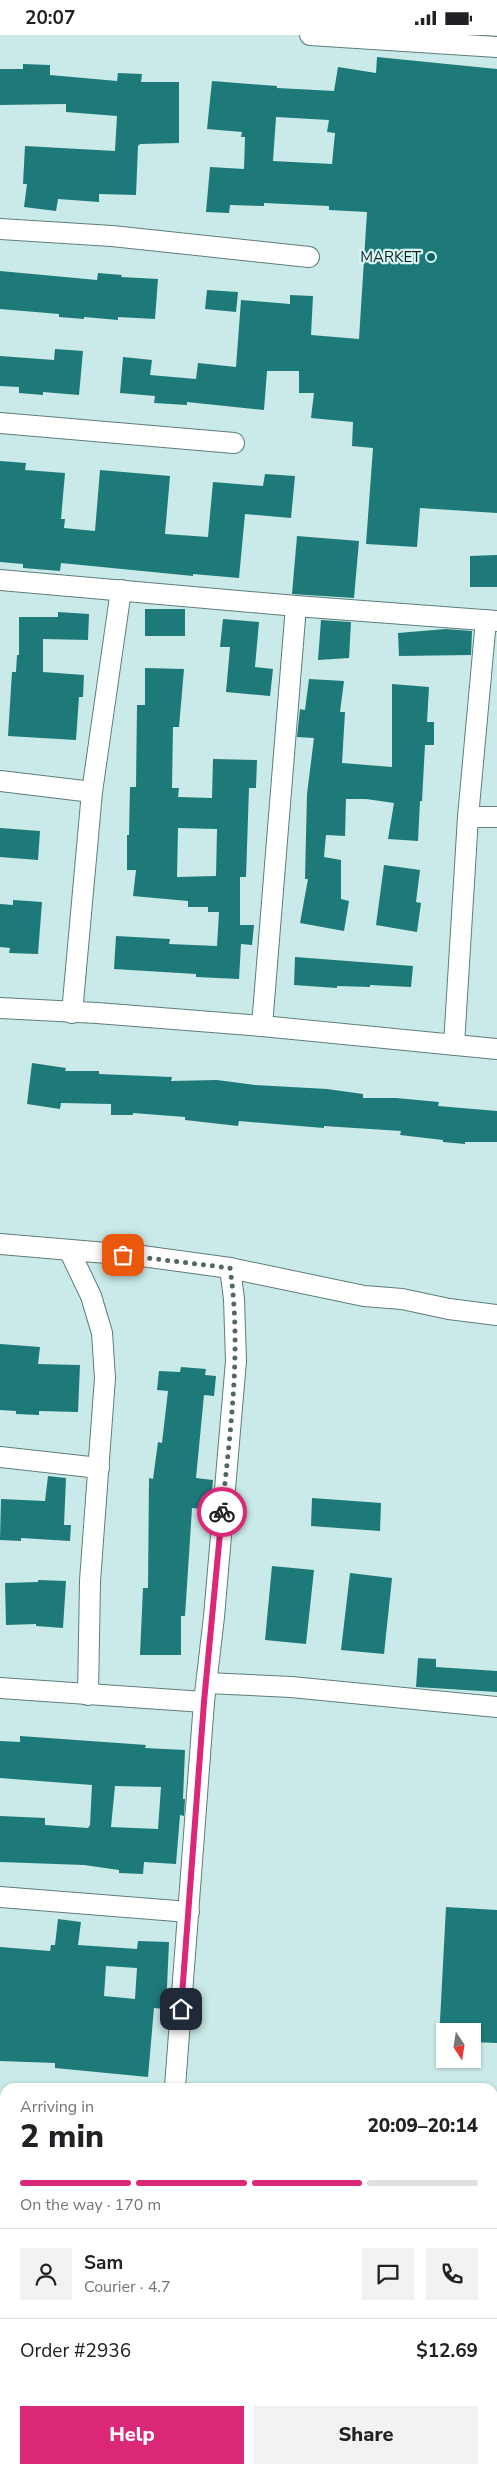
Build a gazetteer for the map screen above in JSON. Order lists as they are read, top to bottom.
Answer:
{
  "places": ["MARKET"],
  "north": "bottom",
  "page": {
    "status": "20:07",
    "heading": ["2 min", "Arriving in", "20:09–20:14"],
    "panel": [
      "Sam",
      "Courier · 4.7",
      "Order #2936",
      "$12.69"
    ],
    "bar": "On the way · 170 m",
    "buttons": ["Help", "Share"]
  }
}
